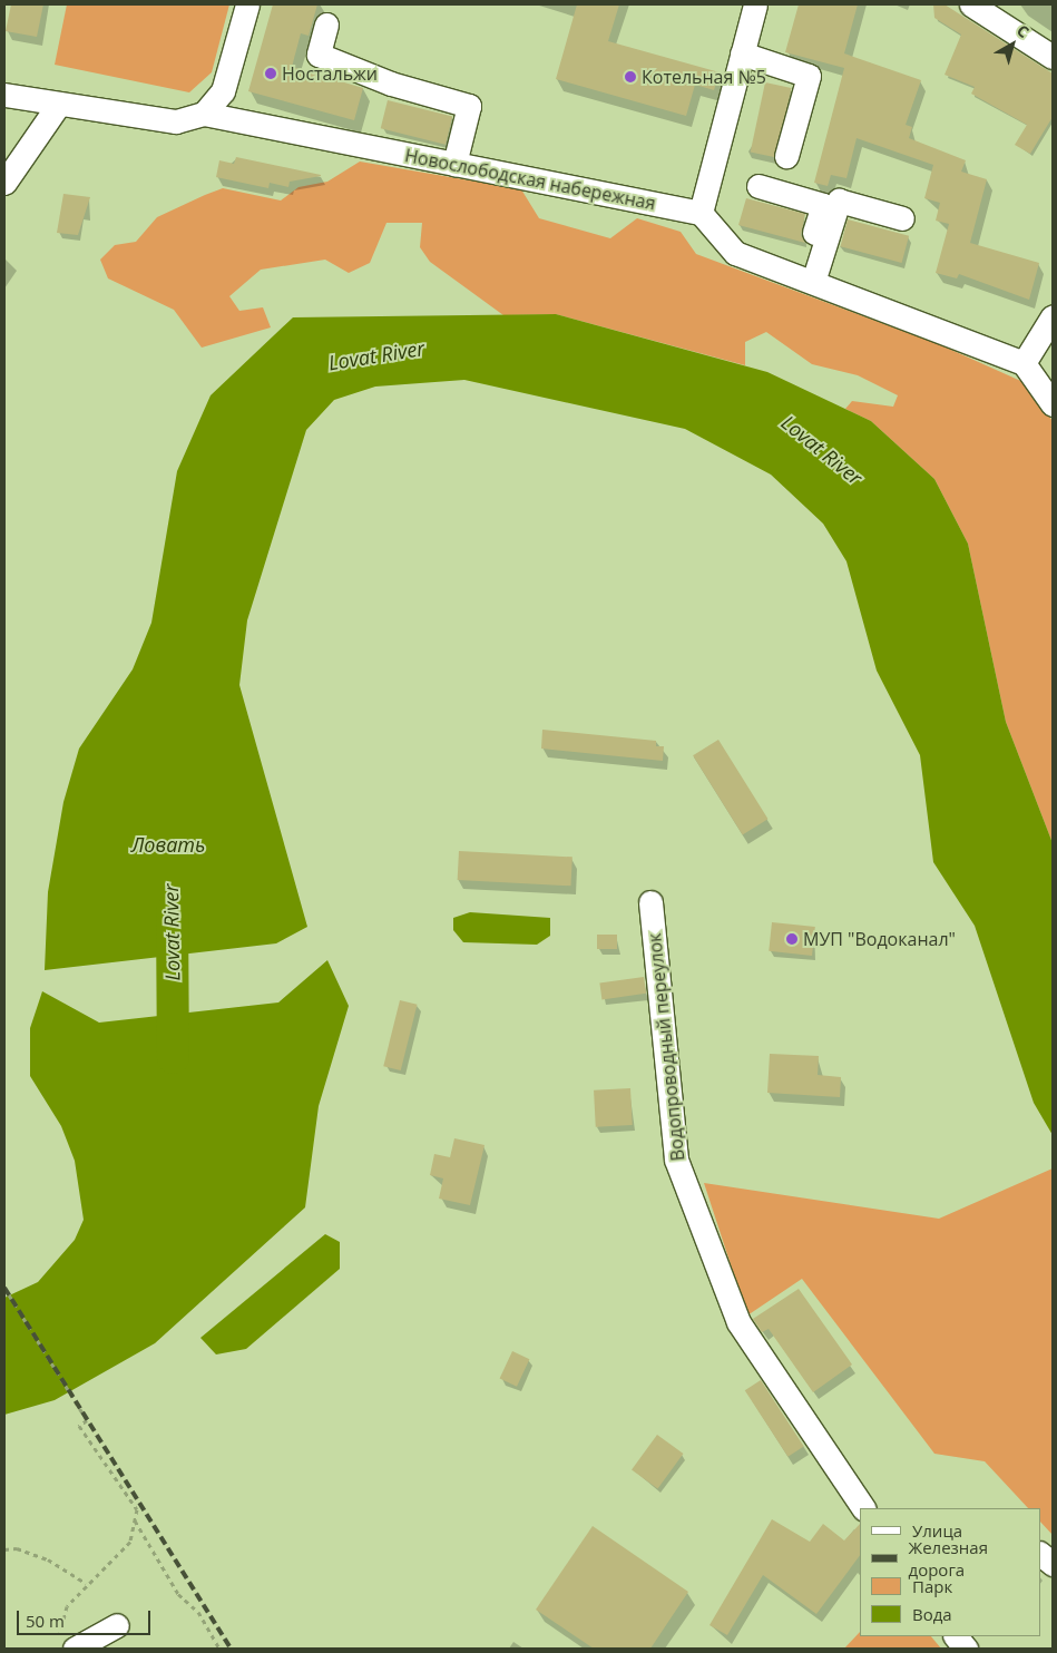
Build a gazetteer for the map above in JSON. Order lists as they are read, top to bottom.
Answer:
{
  "streets": {
    "street": ["Новослободская набережная", "Водопроводный переулок"]
  },
  "water": ["Lovat River", "Ловать"],
  "places": ["Ностальжи", "Котельная №5", "МУП \"Водоканал\""],
  "legend": [
    "Улица",
    "Железная дорога",
    "Парк",
    "Вода"
  ],
  "scale_bar": "50 m",
  "north": "top right"
}
